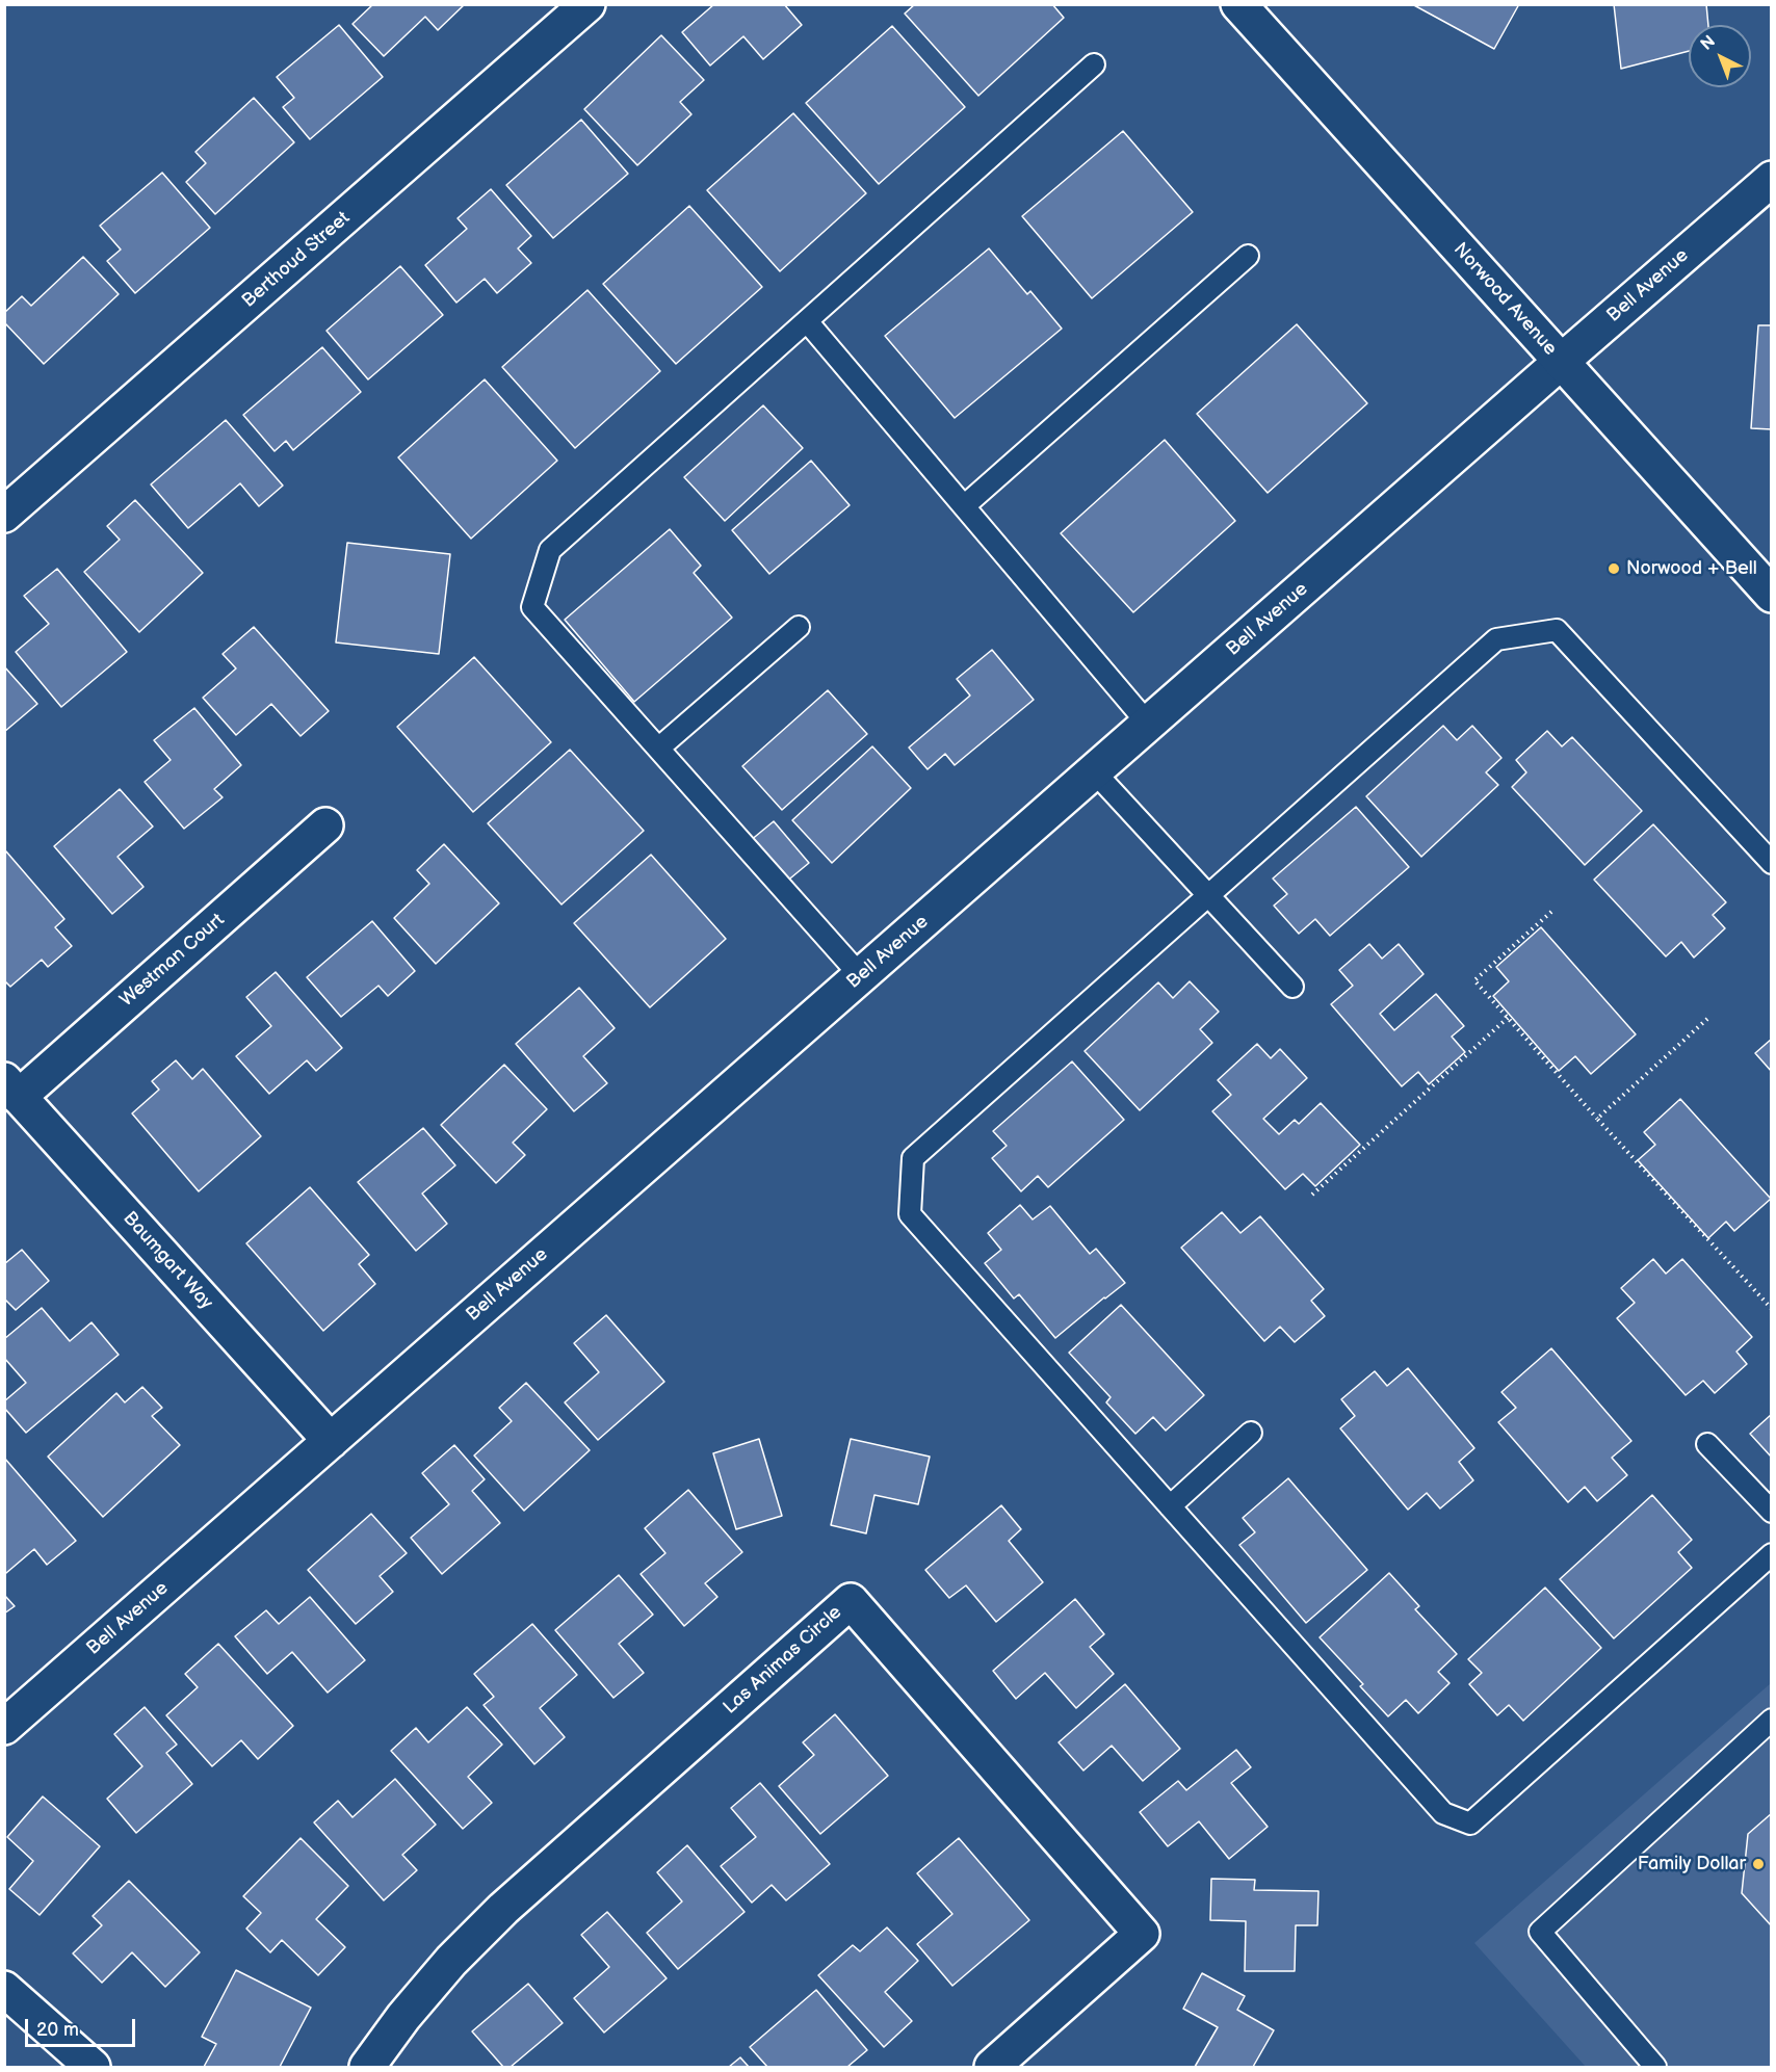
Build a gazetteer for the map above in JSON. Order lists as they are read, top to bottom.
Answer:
{
  "streets": {
    "street": [
      "Berthoud Street",
      "Bell Avenue",
      "Norwood Avenue",
      "Westman Court",
      "Baumgart Way",
      "Las Animas Circle"
    ]
  },
  "crossings": [
    ["Bell Avenue", "Norwood Avenue"],
    ["Bell Avenue", "Baumgart Way"],
    ["Westman Court", "Baumgart Way"]
  ],
  "places": ["Norwood + Bell", "Family Dollar"],
  "scale_bar": "20 m",
  "north": "top left"
}
